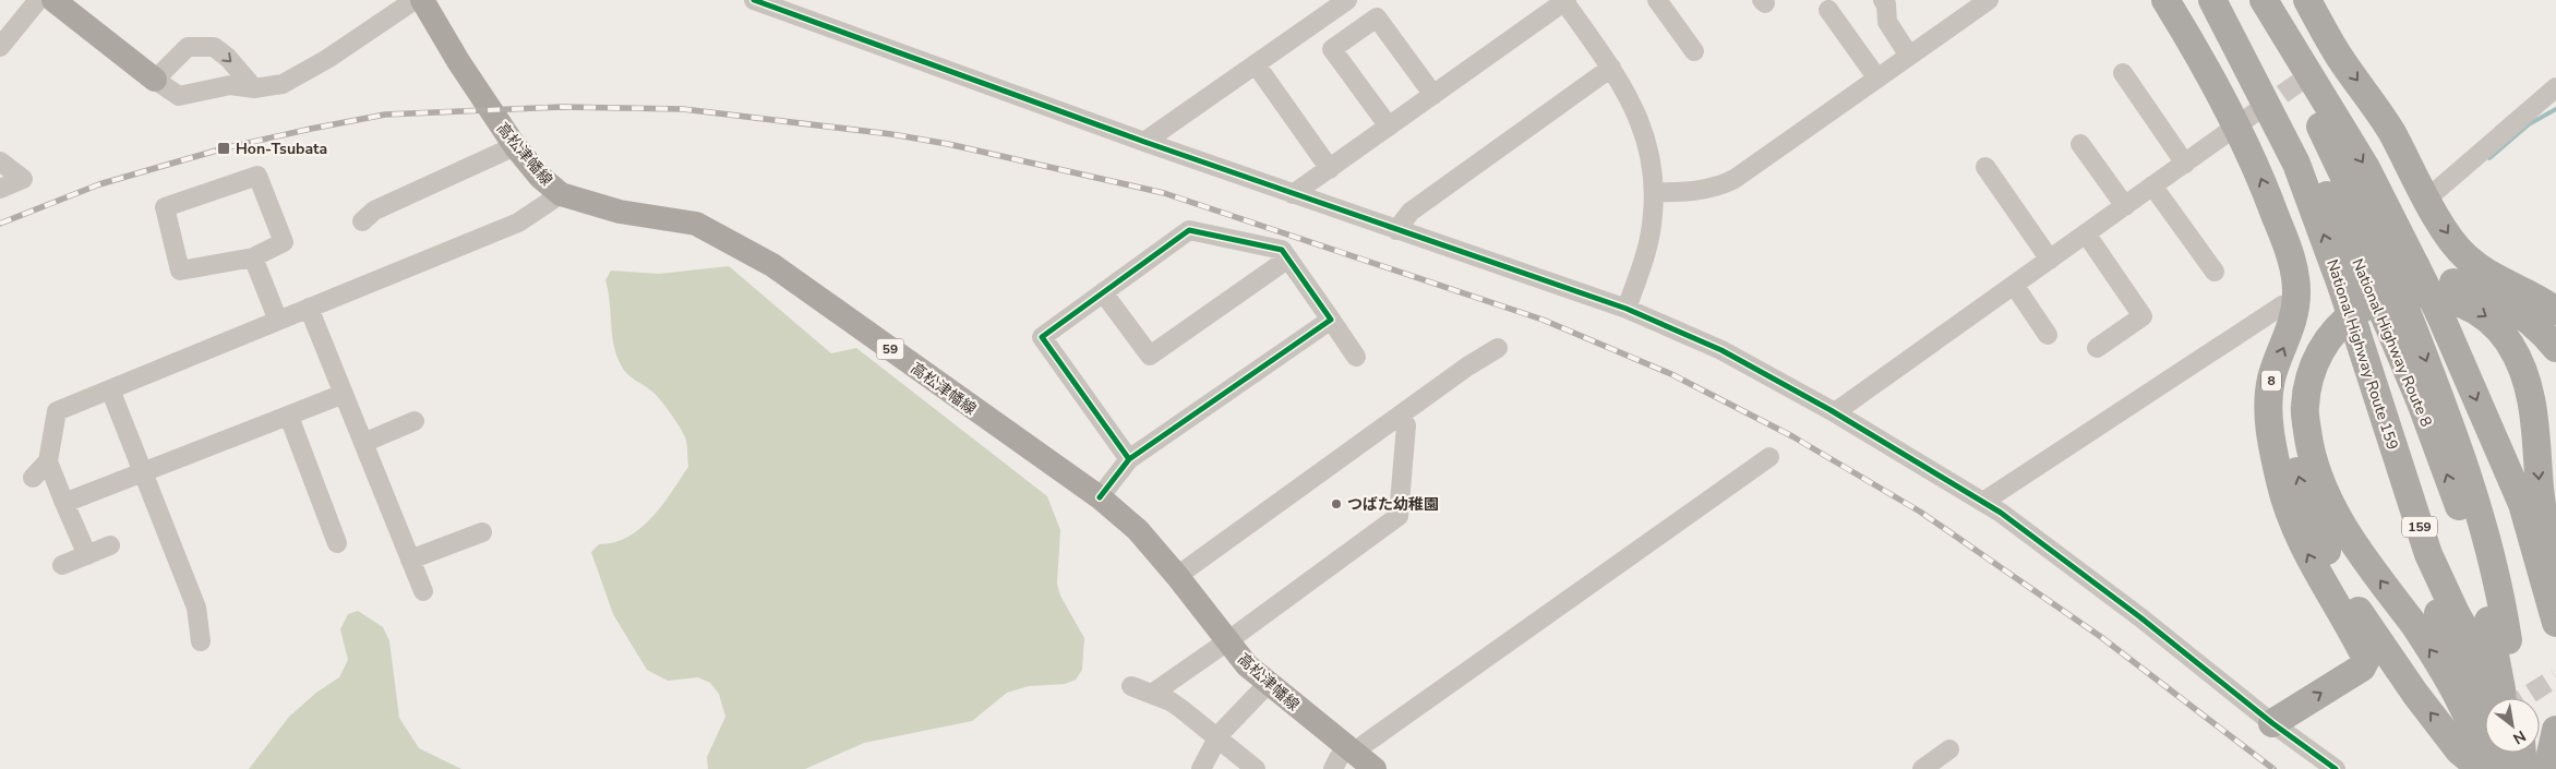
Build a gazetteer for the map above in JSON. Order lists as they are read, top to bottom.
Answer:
{
  "streets": {
    "highway": [
      "National Highway Route 8",
      "National Highway Route 159",
      "8",
      "159"
    ],
    "main road": ["高松津幡線", "59"]
  },
  "crossings": [
    ["National Highway Route 8", "National Highway Route 159"]
  ],
  "places": {
    "transit": ["Hon-Tsubata"],
    "other": ["つばた幼稚園"]
  },
  "north": "bottom right"
}
